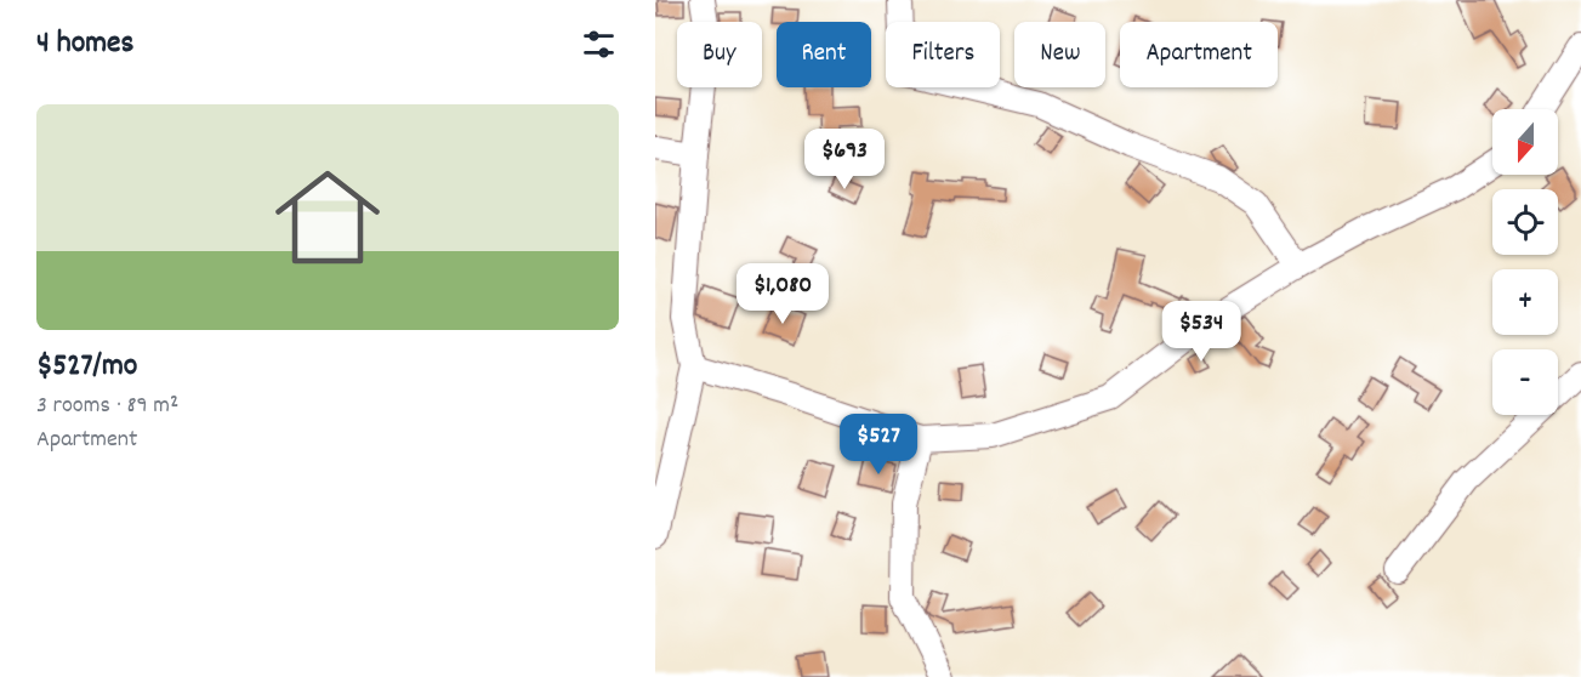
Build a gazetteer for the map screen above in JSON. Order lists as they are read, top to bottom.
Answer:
{
  "north": "bottom",
  "page": {
    "heading": "4 homes",
    "chip": [
      "Buy",
      "Rent",
      "Filters",
      "New",
      "Apartment"
    ],
    "list": [
      {
        "name": "$527/mo",
        "note": "3 rooms · 89 m² · Apartment"
      }
    ],
    "map_buttons": ["+", "−"],
    "price": [
      "$693",
      "$1,080",
      "$534",
      "$527"
    ]
  }
}
